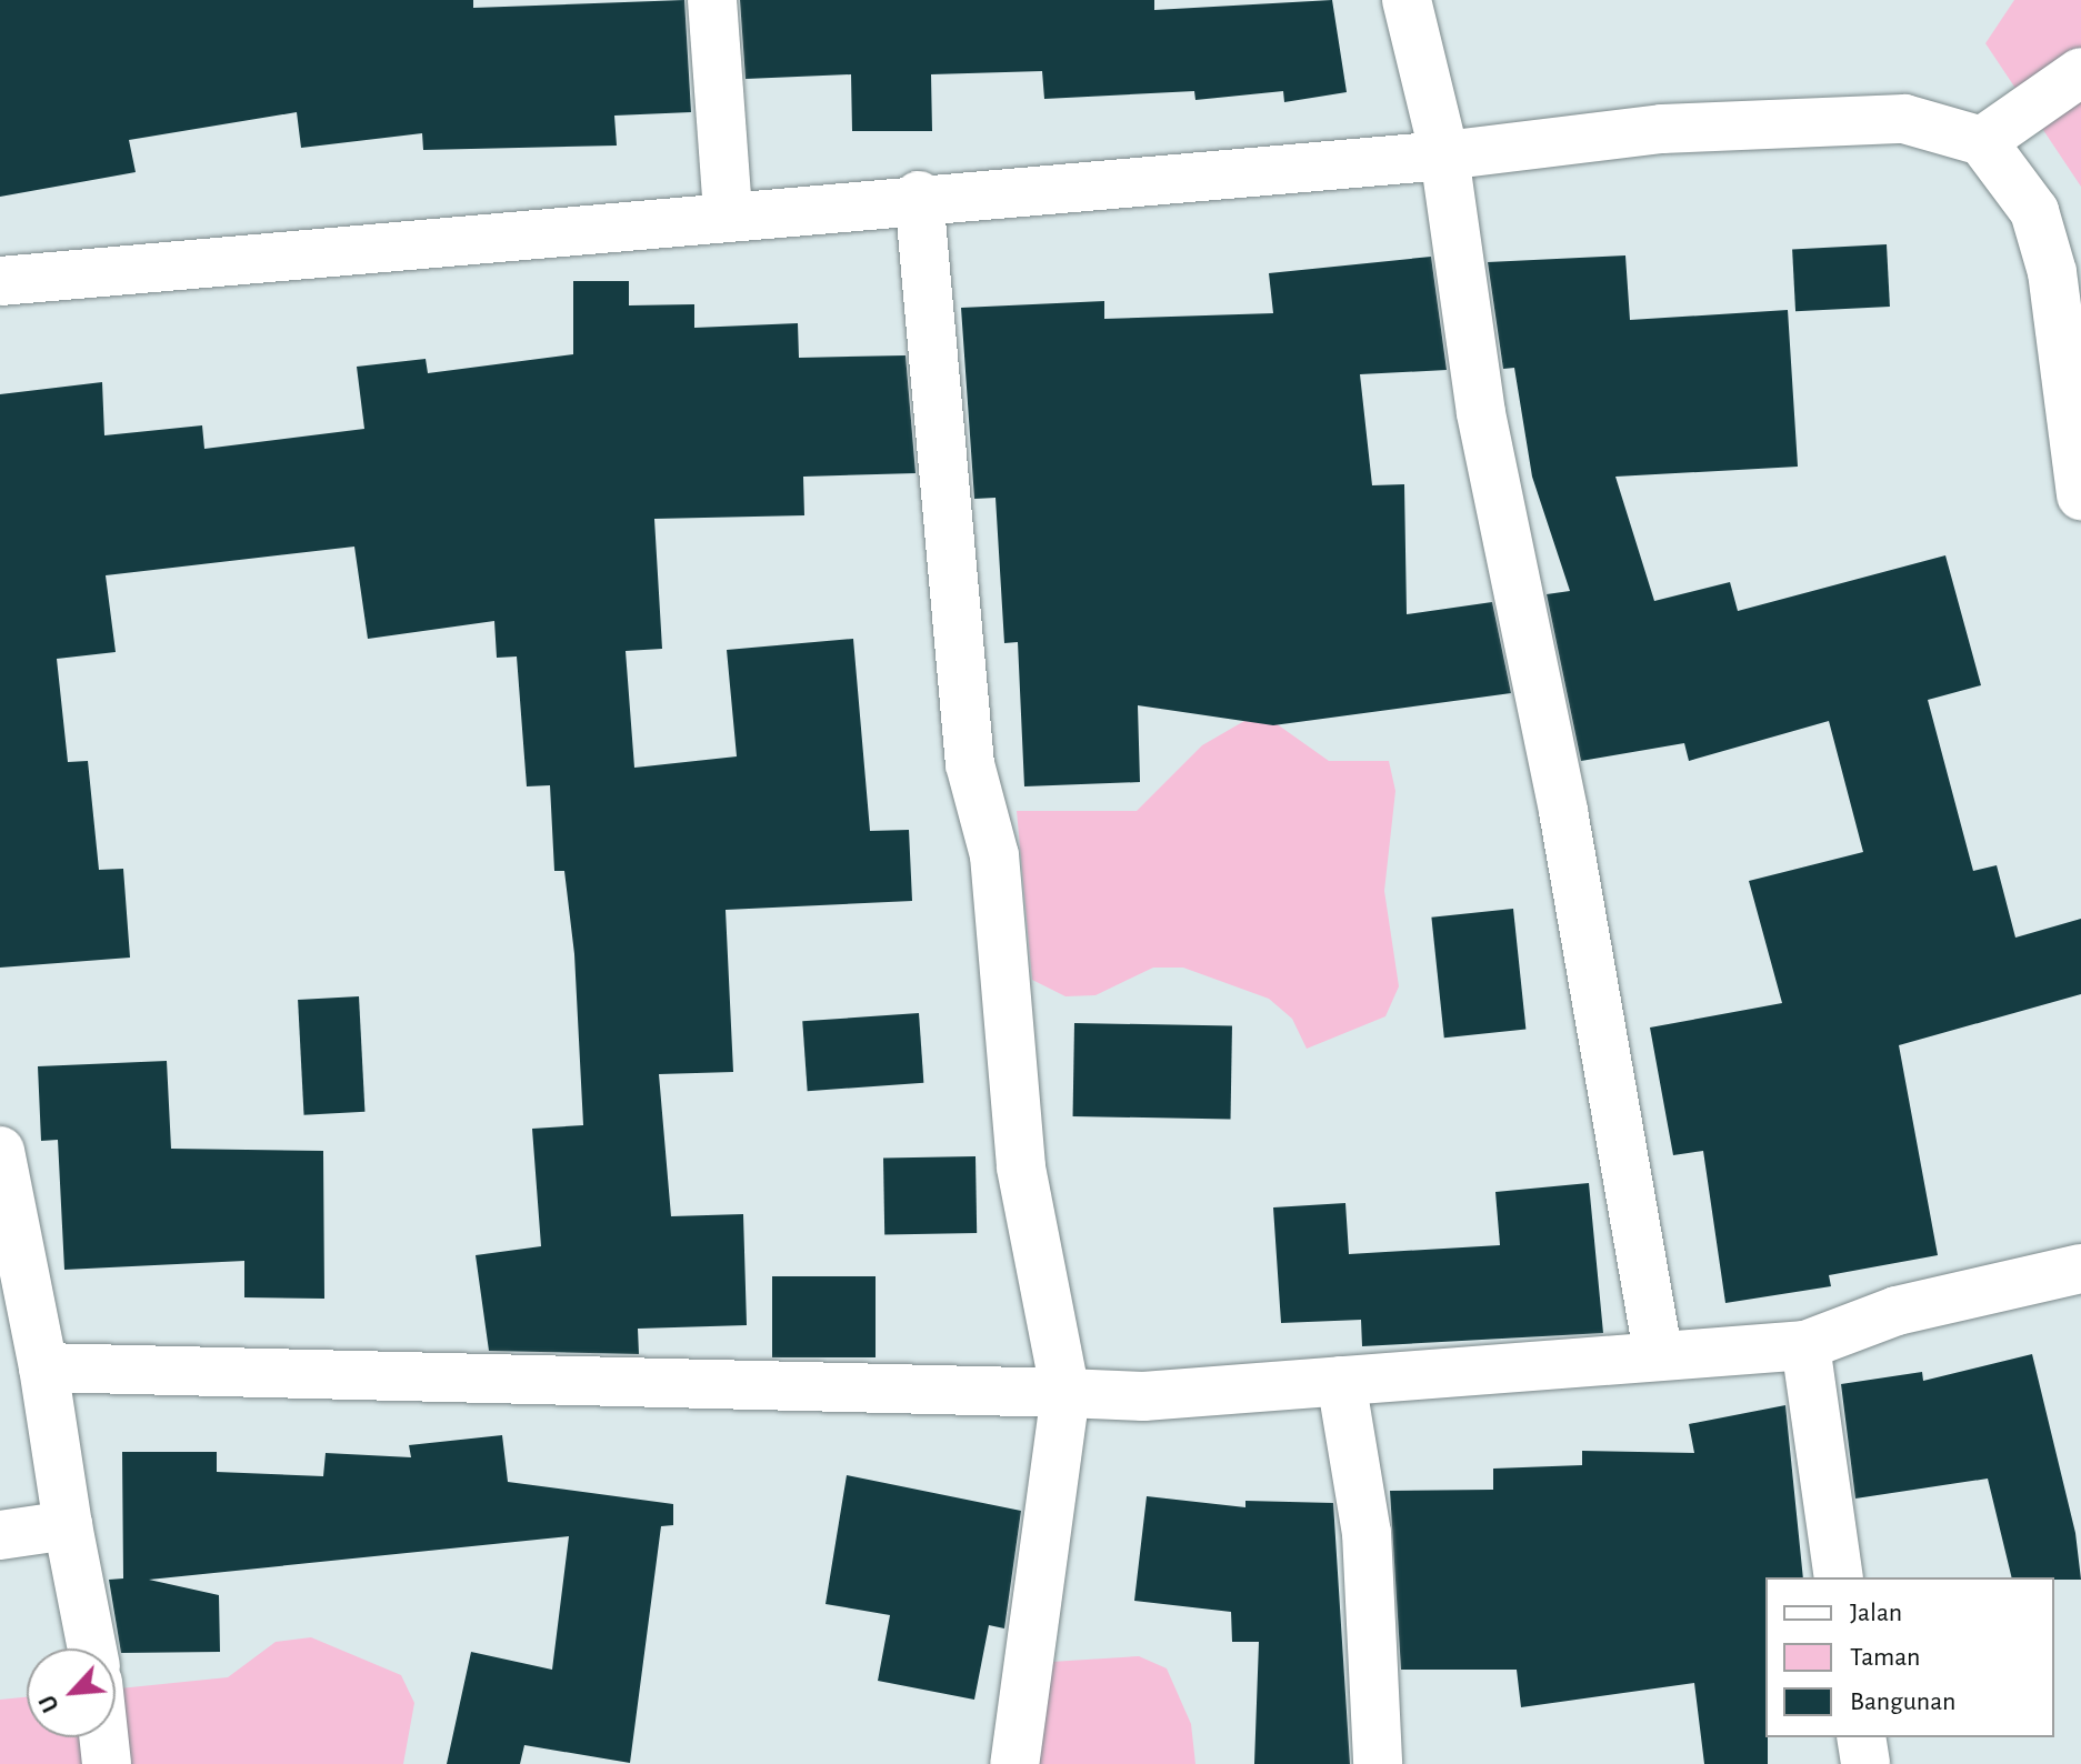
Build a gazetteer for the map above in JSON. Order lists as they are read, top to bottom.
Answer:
{
  "legend": ["Jalan", "Taman", "Bangunan"],
  "north": "bottom left"
}
